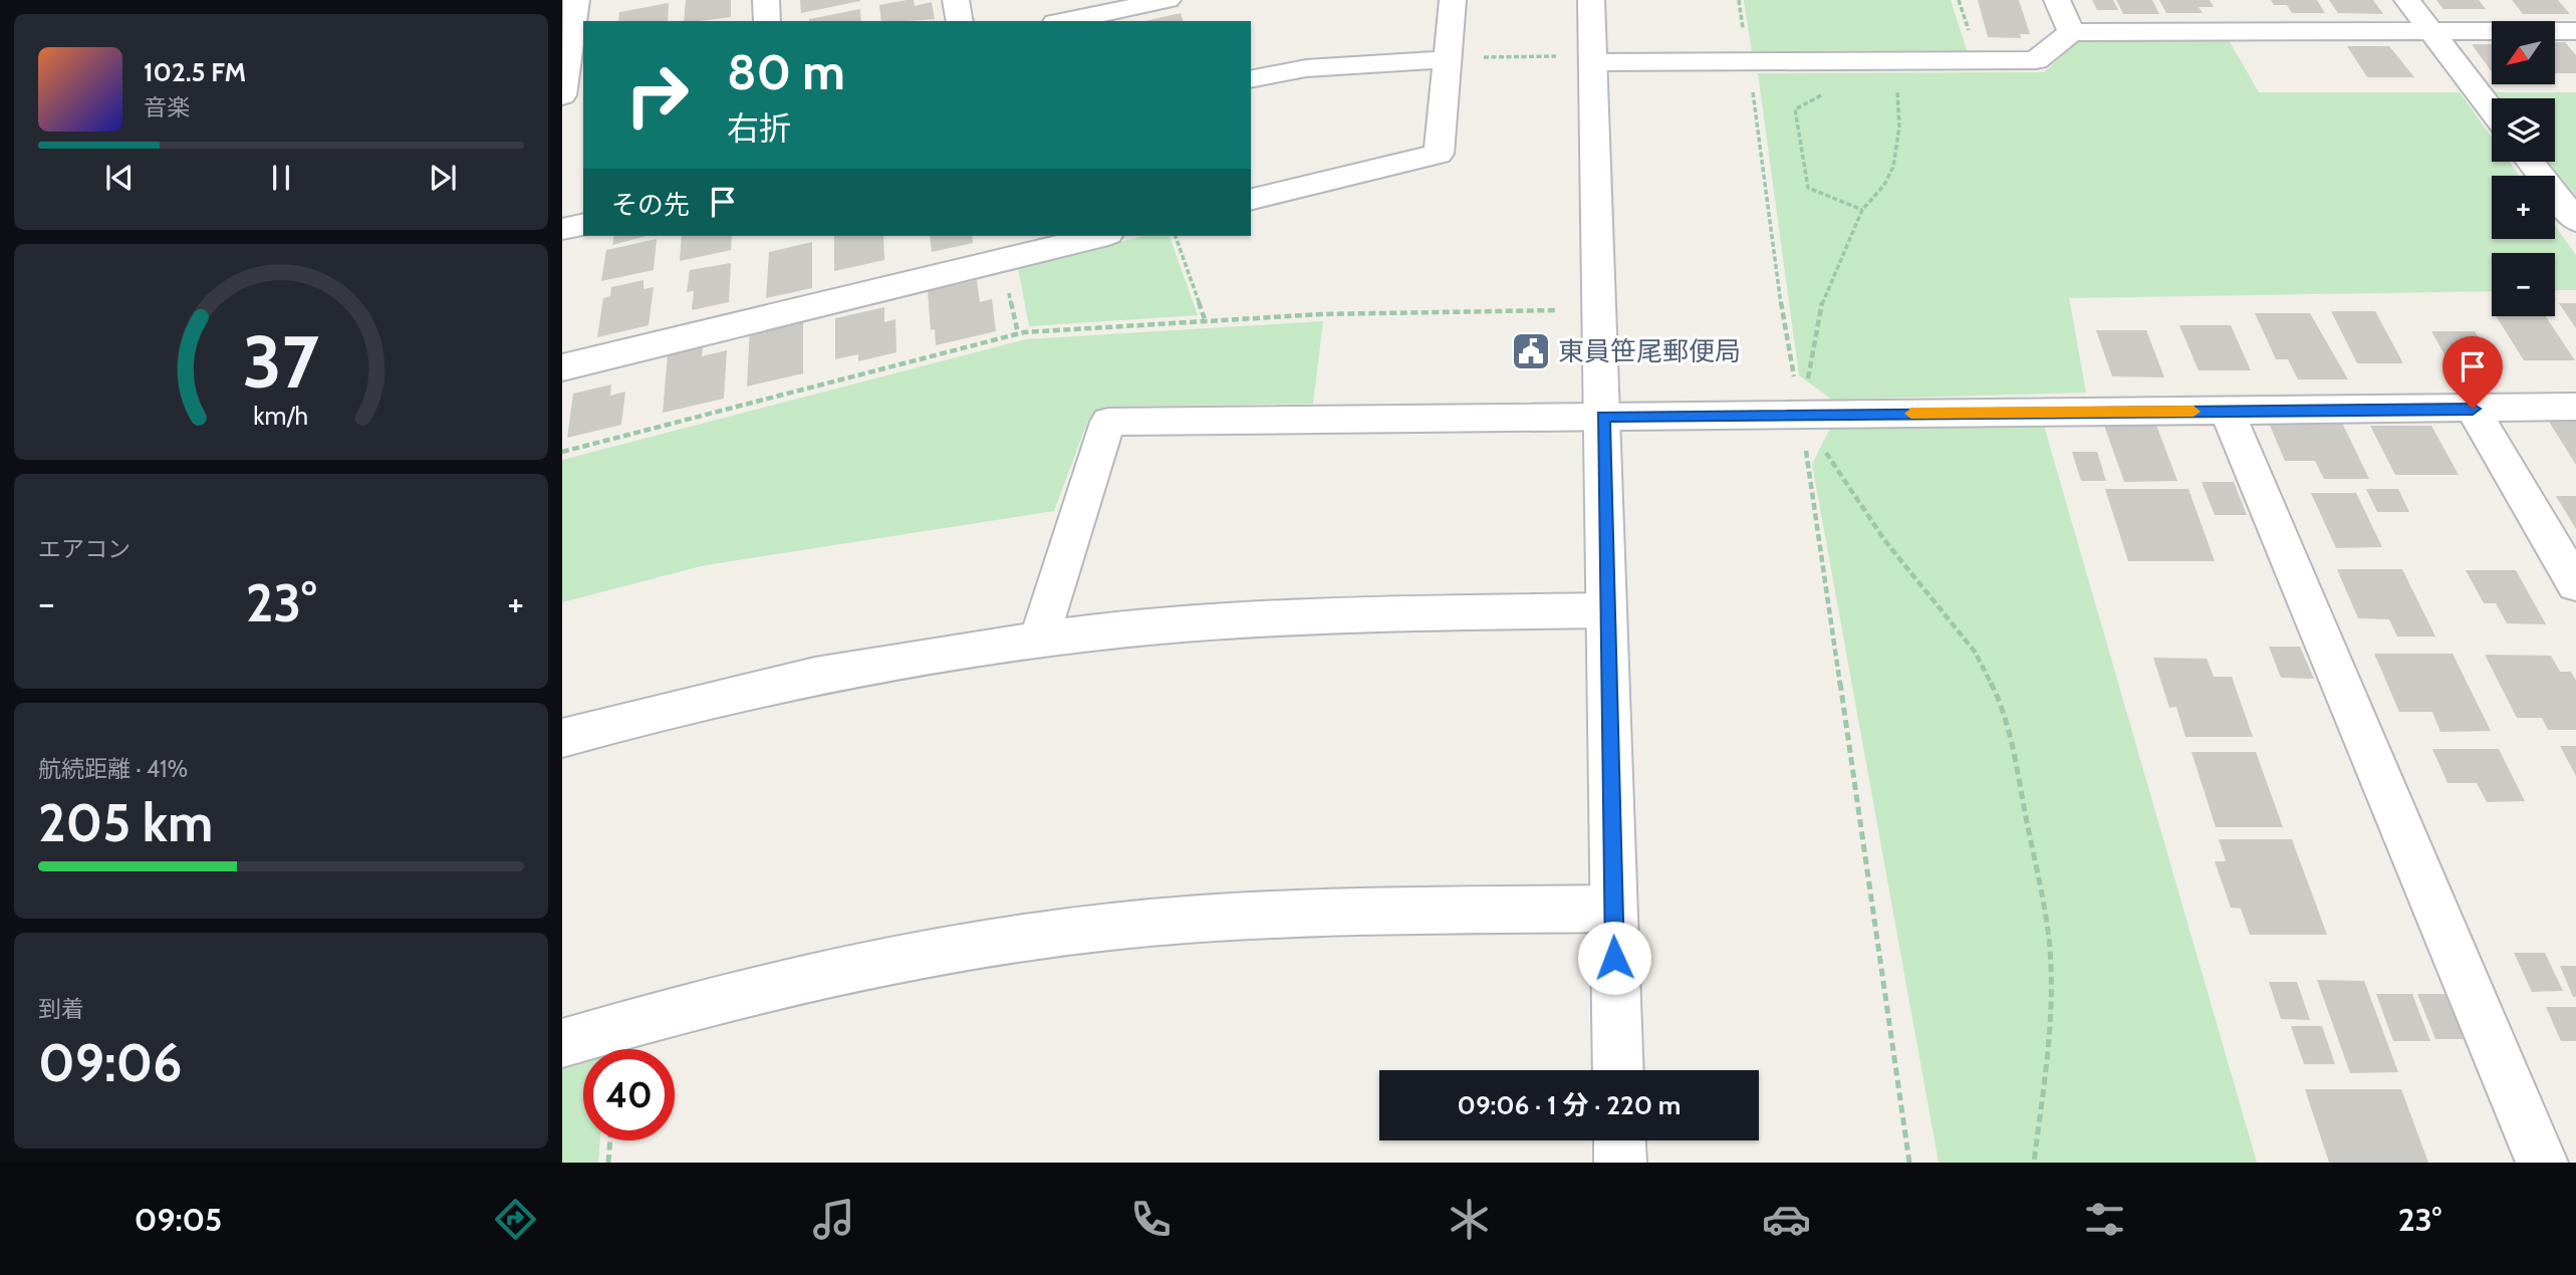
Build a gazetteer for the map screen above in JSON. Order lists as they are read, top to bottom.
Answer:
{
  "places": {
    "public building": ["東員笹尾郵便局"]
  },
  "north": "bottom left",
  "page": {
    "map_buttons": ["+", "−"],
    "turn": ["80 m", "右折"],
    "song": ["102.5 FM", "音楽"],
    "then": "その先",
    "tile": [
      "エアコン",
      ["航続距離 · 41%", "205 km"],
      ["到着", "09:06"]
    ],
    "heat": ["−", "23°", "+"],
    "limit": "40",
    "trip": "09:06 · 1 分 · 220 m",
    "tabs": ["09:05", "23°"],
    "gauge": ["37", "km/h"]
  }
}
